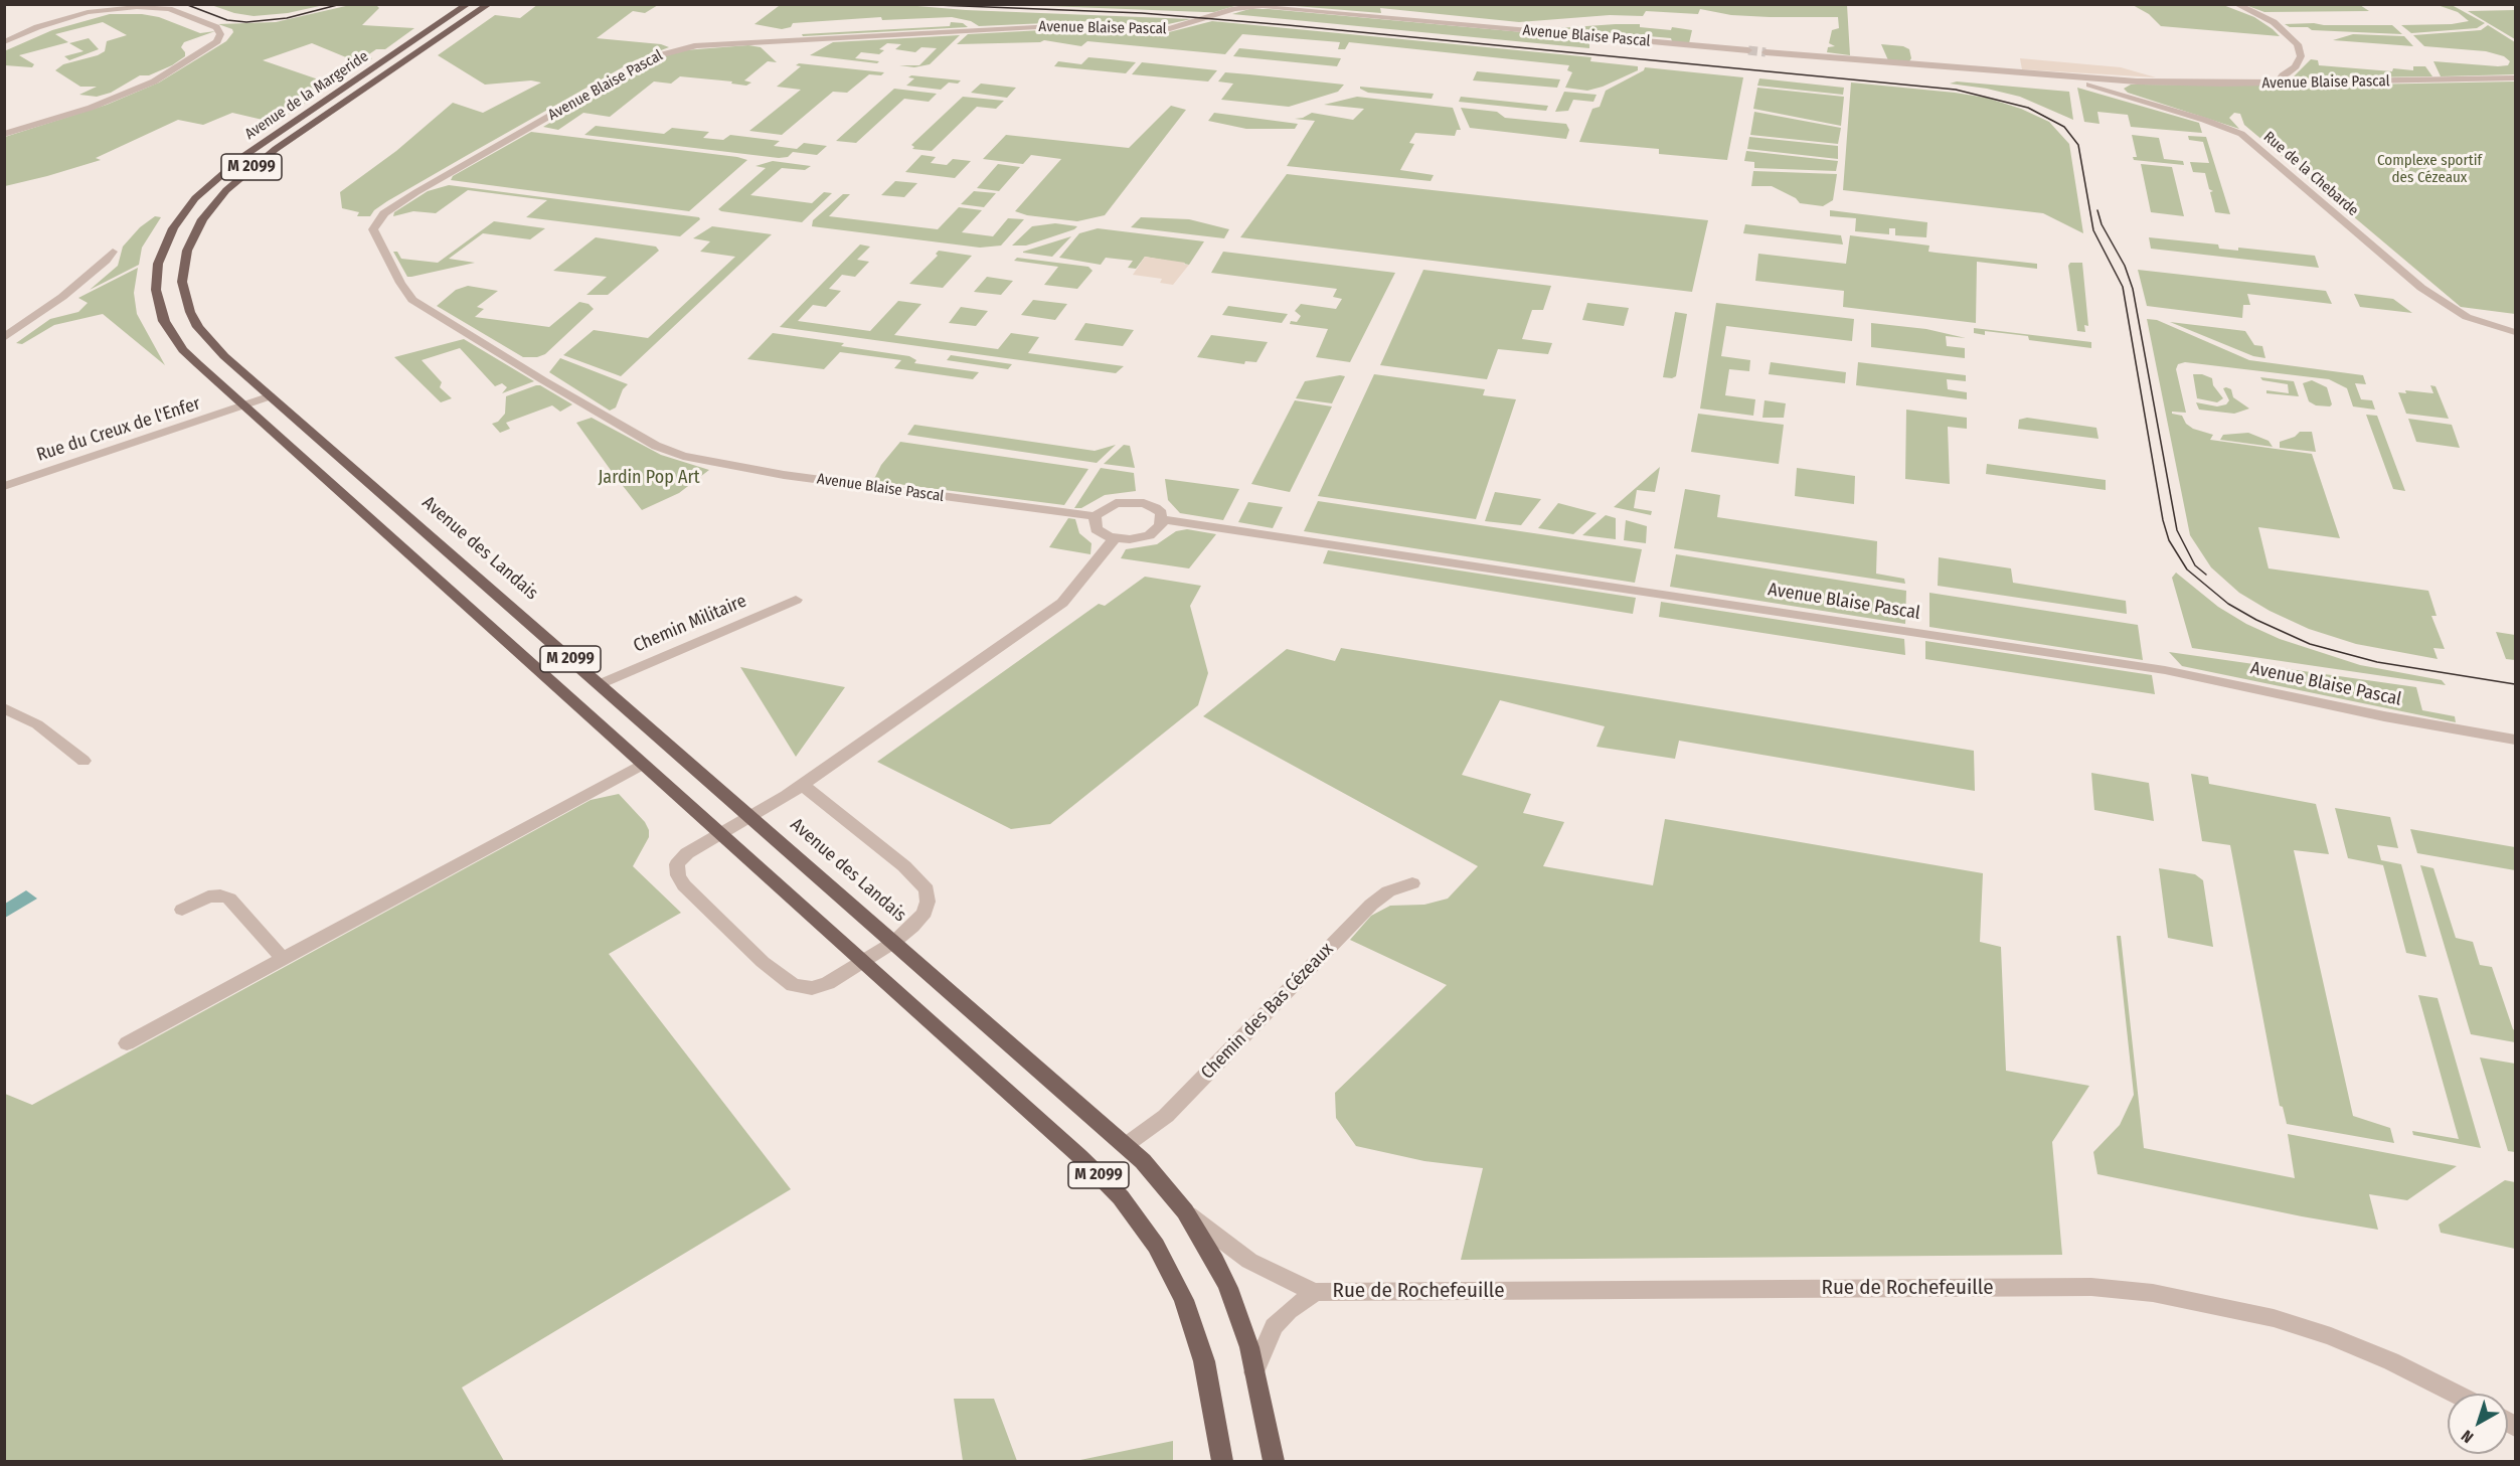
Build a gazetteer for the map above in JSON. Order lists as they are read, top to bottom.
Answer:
{
  "streets": {
    "main road": ["Avenue de la Margeride", "M 2099", "Avenue des Landais"],
    "street": [
      "Avenue Blaise Pascal",
      "Rue de la Chebarde",
      "Rue du Creux de l'Enfer",
      "Chemin Militaire",
      "Chemin des Bas Cézeaux",
      "Rue de Rochefeuille"
    ]
  },
  "crossings": [
    ["Avenue Blaise Pascal", "Rue de la Chebarde"],
    ["Avenue de la Margeride", "M 2099"],
    ["Avenue de la Margeride", "Rue du Creux de l'Enfer"],
    ["Avenue de la Margeride", "Avenue des Landais"],
    ["M 2099", "Rue du Creux de l'Enfer"],
    ["Rue du Creux de l'Enfer", "Avenue des Landais"],
    ["Avenue des Landais", "Chemin Militaire"],
    ["Avenue des Landais", "Chemin des Bas Cézeaux"],
    ["Avenue des Landais", "Rue de Rochefeuille"]
  ],
  "parks": ["Complexe sportif des Cézeaux", "Jardin Pop Art"],
  "north": "bottom left"
}
